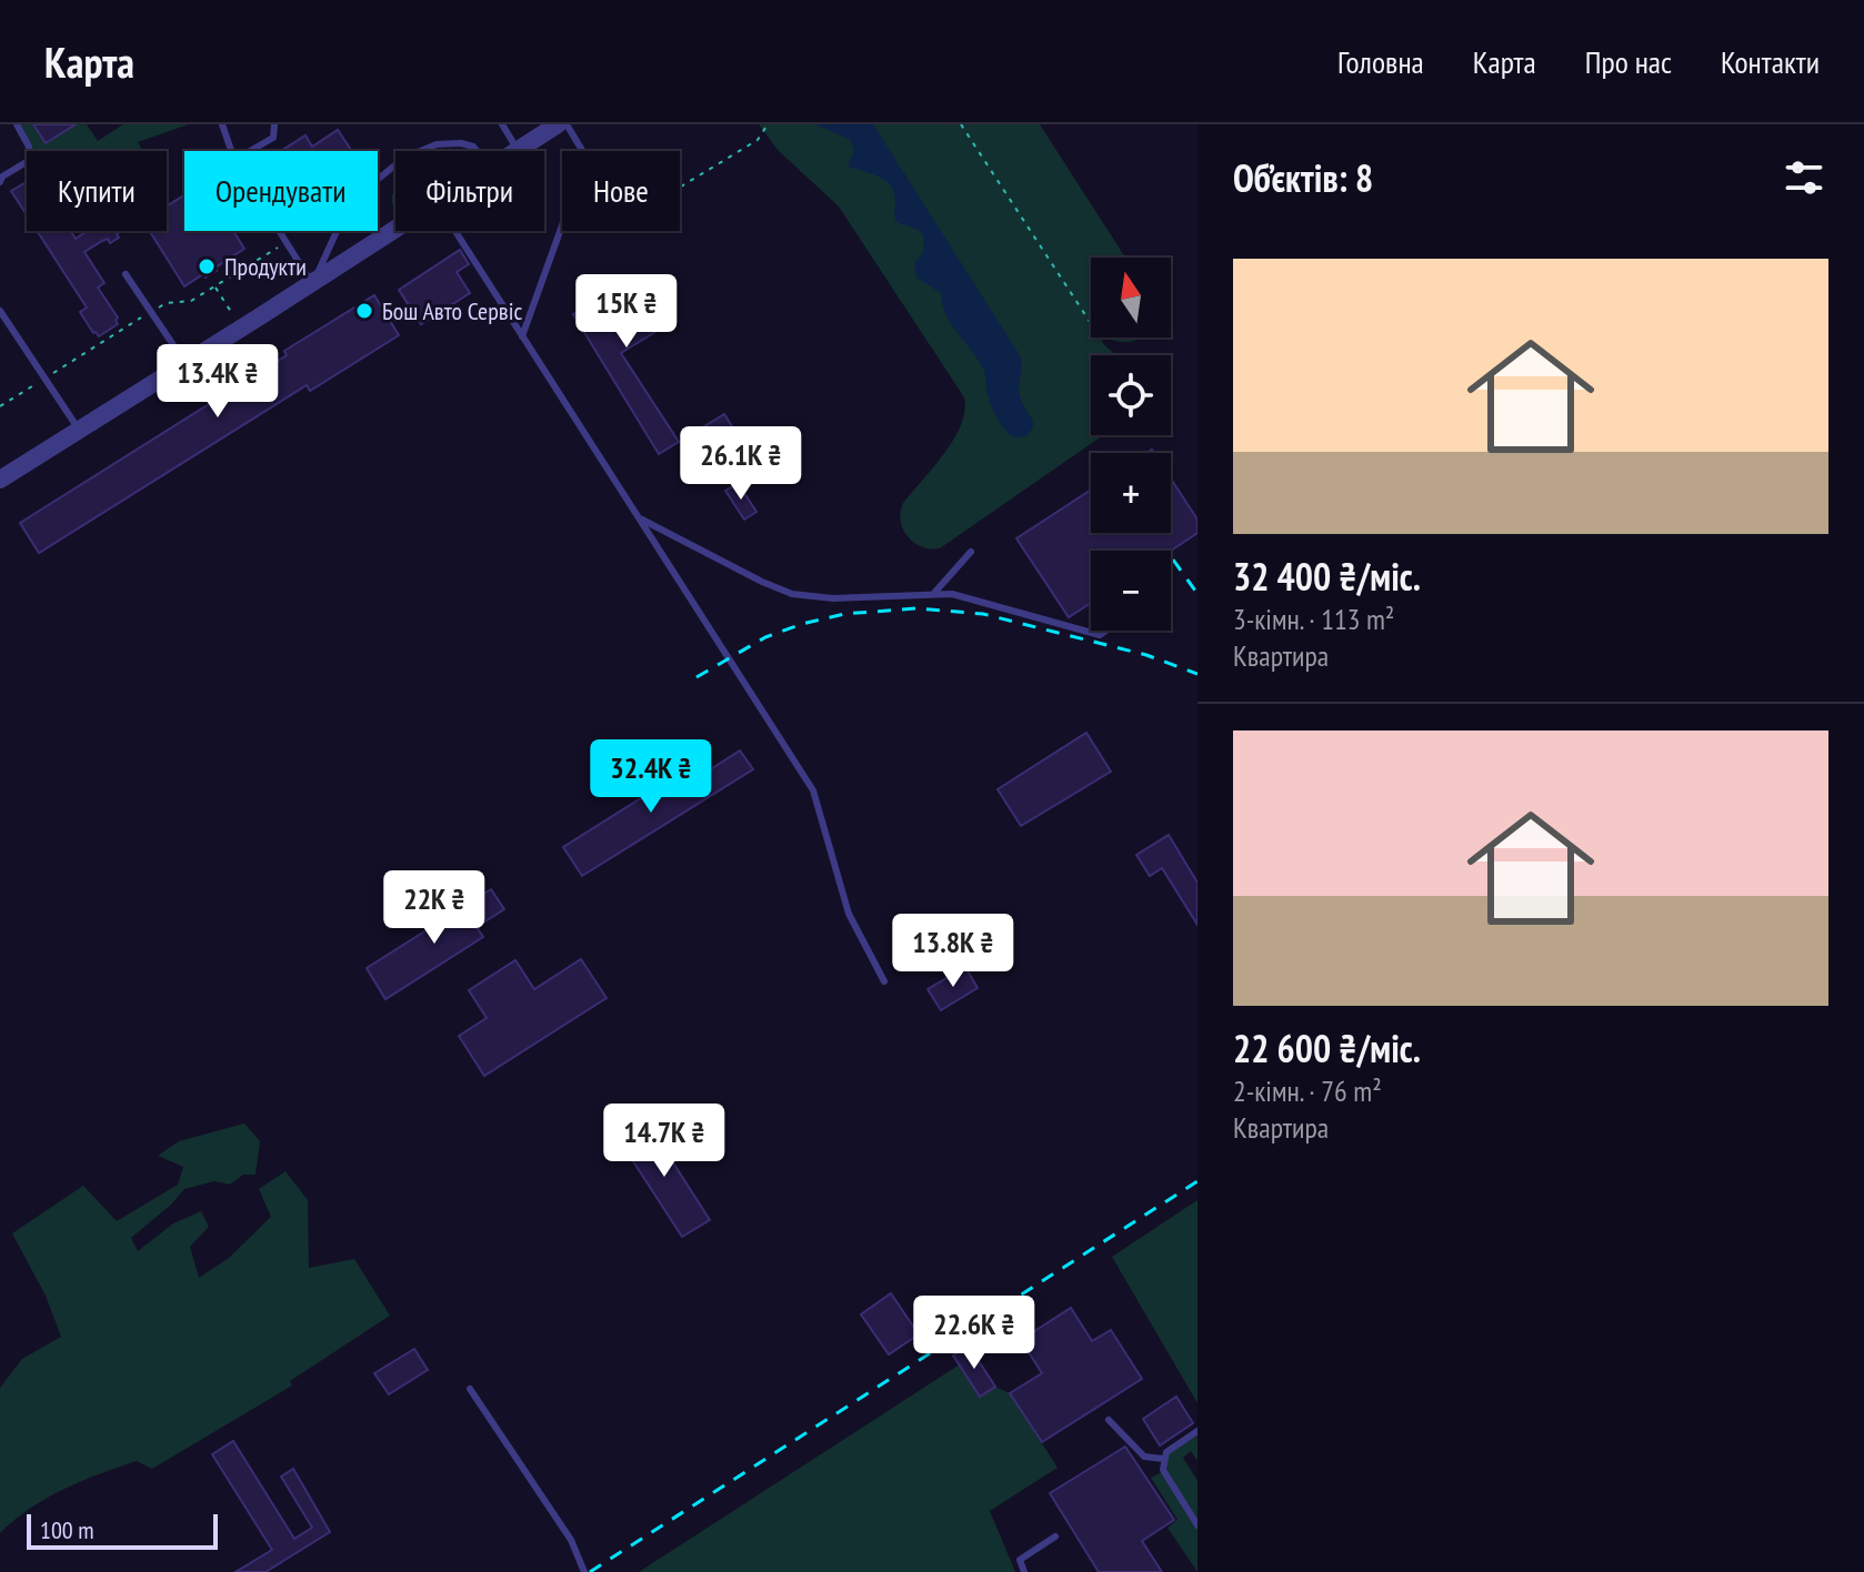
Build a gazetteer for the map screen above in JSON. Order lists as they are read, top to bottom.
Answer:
{
  "places": ["Продукти", "Бош Авто Сервіс"],
  "scale_bar": "100 m",
  "north": "top",
  "page": {
    "header": "Карта",
    "nav": [
      "Головна",
      "Карта",
      "Про нас",
      "Контакти"
    ],
    "heading": "Об’єктів: 8",
    "chip": [
      "Купити",
      "Орендувати",
      "Фільтри",
      "Нове"
    ],
    "list": [
      {
        "name": "32 400 ₴/міс.",
        "note": "3-кімн. · 113 m² · Квартира"
      },
      {
        "name": "22 600 ₴/міс.",
        "note": "2-кімн. · 76 m² · Квартира"
      }
    ],
    "map_buttons": ["+", "−"],
    "price": [
      "15K ₴",
      "13.4K ₴",
      "26.1K ₴",
      "32.4K ₴",
      "22K ₴",
      "13.8K ₴",
      "14.7K ₴",
      "22.6K ₴"
    ],
    "scale": "100 m"
  }
}
